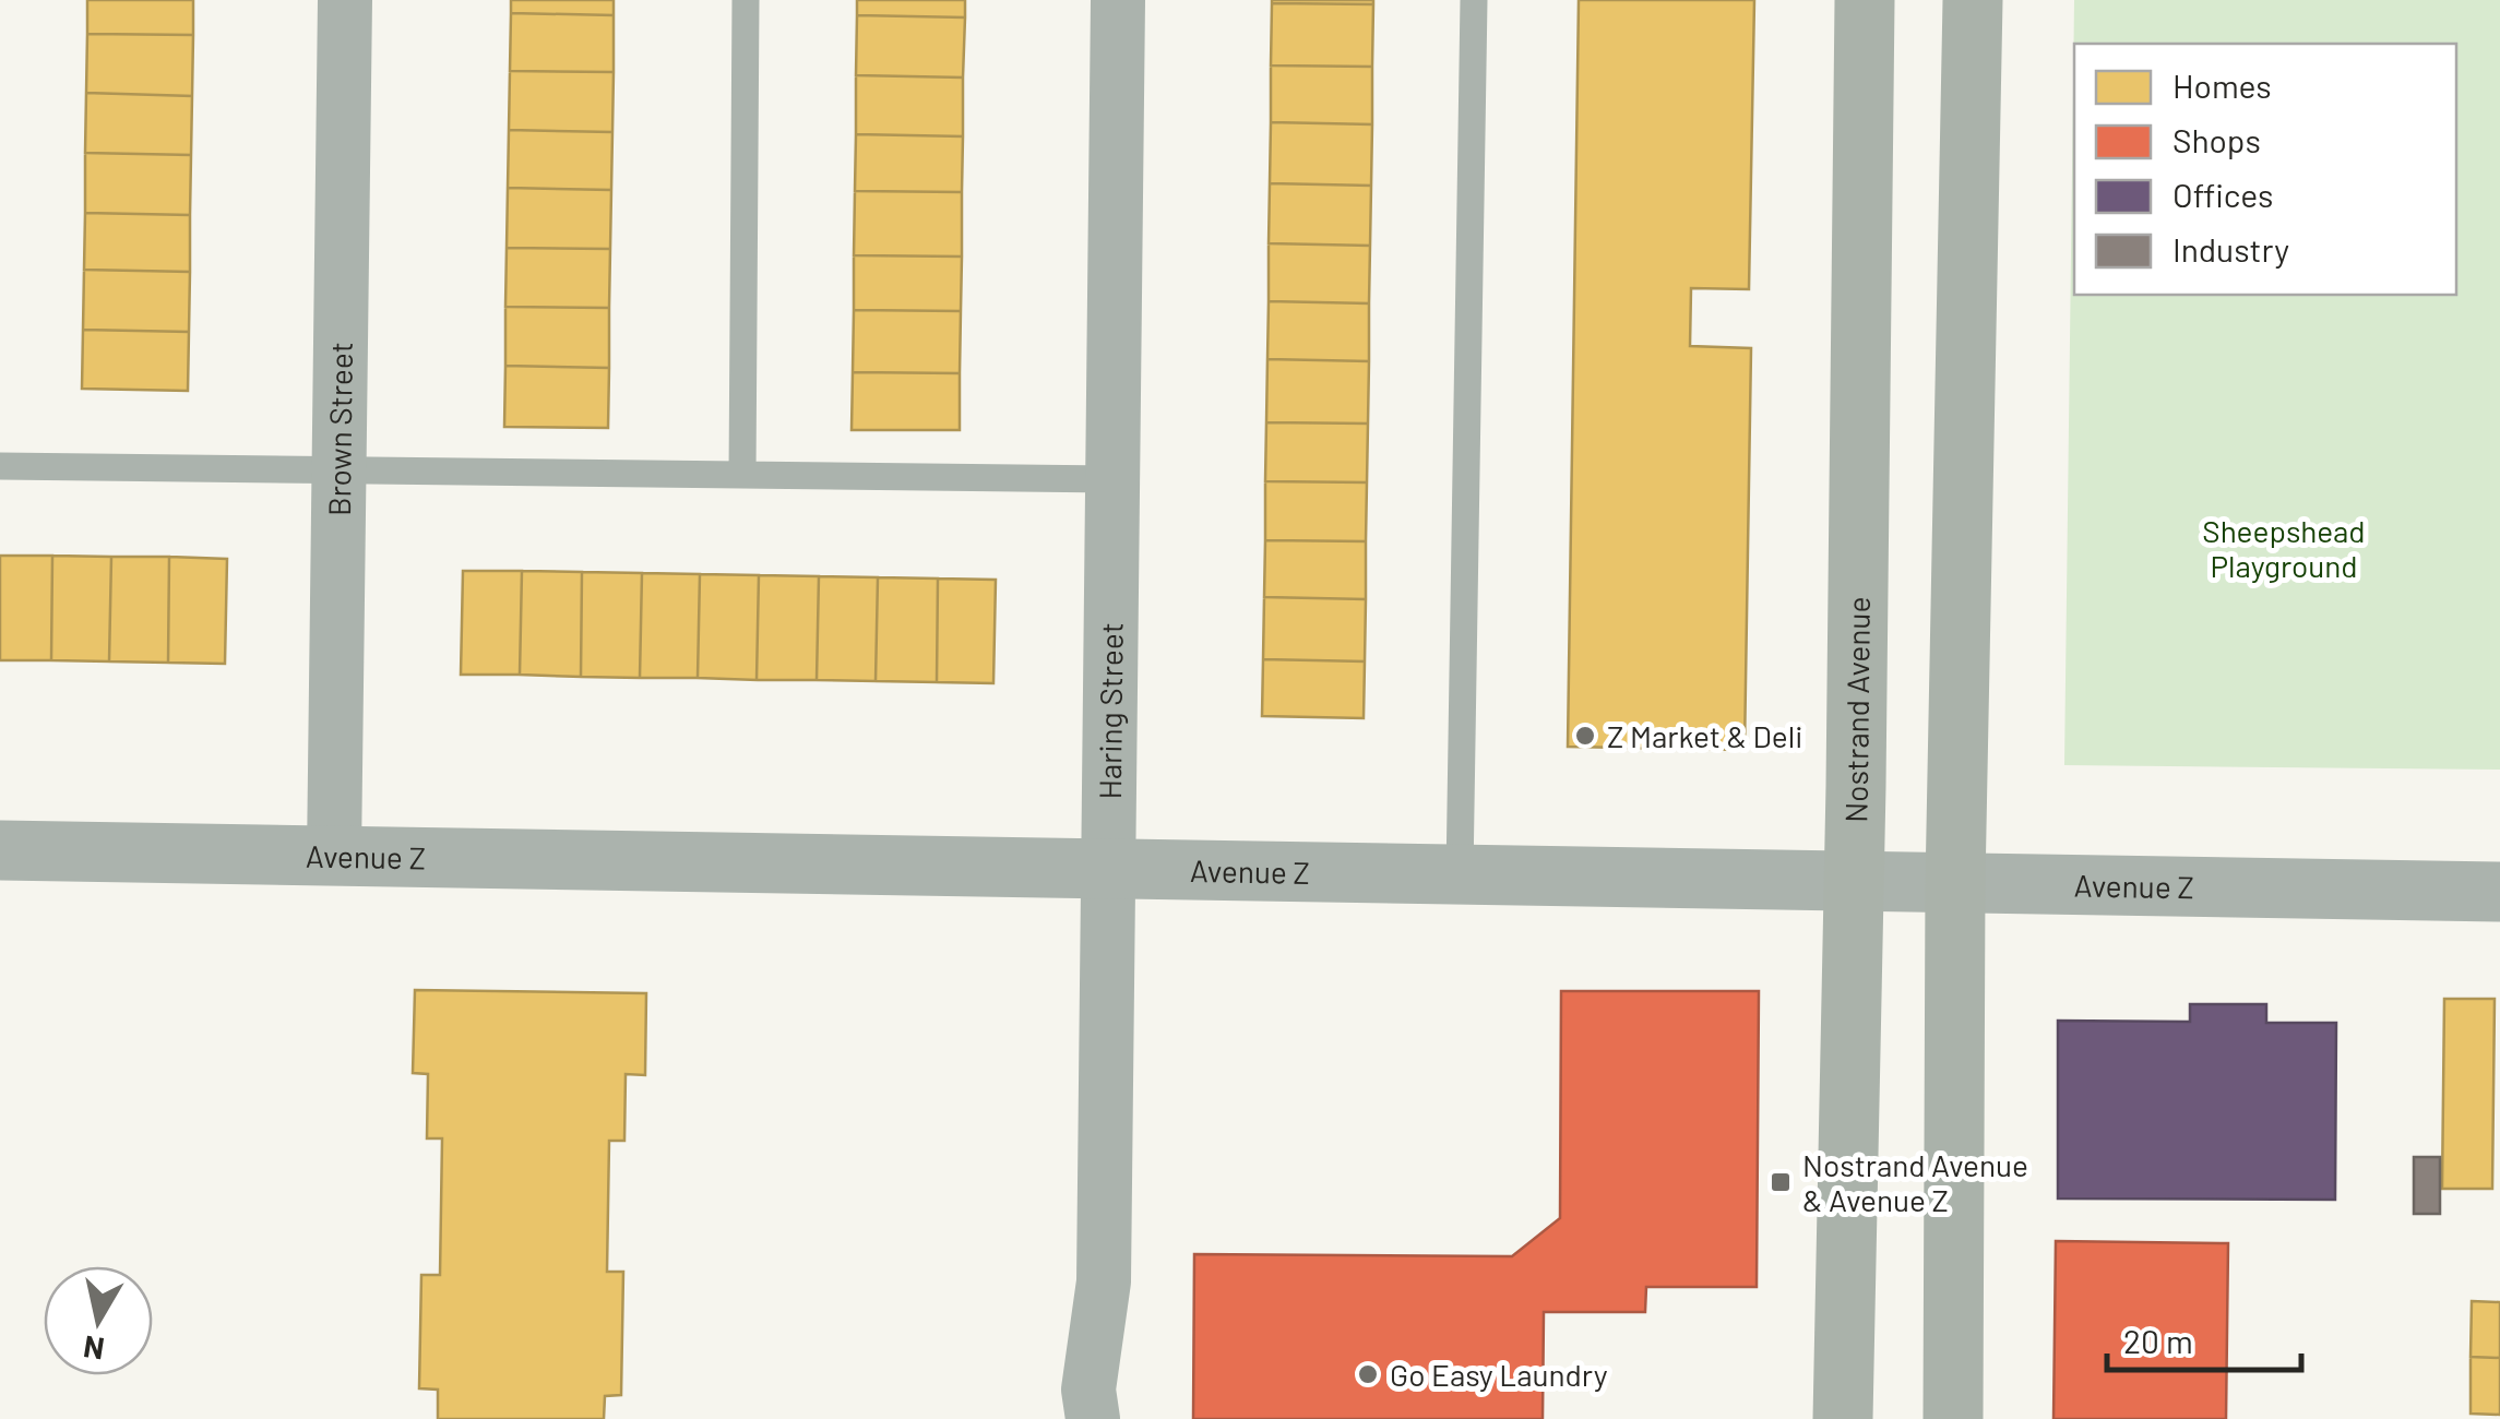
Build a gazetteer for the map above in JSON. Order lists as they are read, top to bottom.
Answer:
{
  "streets": {
    "main road": ["Nostrand Avenue"],
    "street": ["Brown Street", "Haring Street", "Avenue Z"]
  },
  "crossings": [
    ["Brown Street", "Avenue Z"],
    ["Nostrand Avenue", "Avenue Z"],
    ["Haring Street", "Avenue Z"]
  ],
  "parks": ["Sheepshead Playground"],
  "places": {
    "other": ["Z Market & Deli", "Go Easy Laundry"],
    "transit": ["Nostrand Avenue & Avenue Z"]
  },
  "legend": [
    "Homes",
    "Shops",
    "Offices",
    "Industry"
  ],
  "scale_bar": "20 m",
  "north": "bottom"
}
